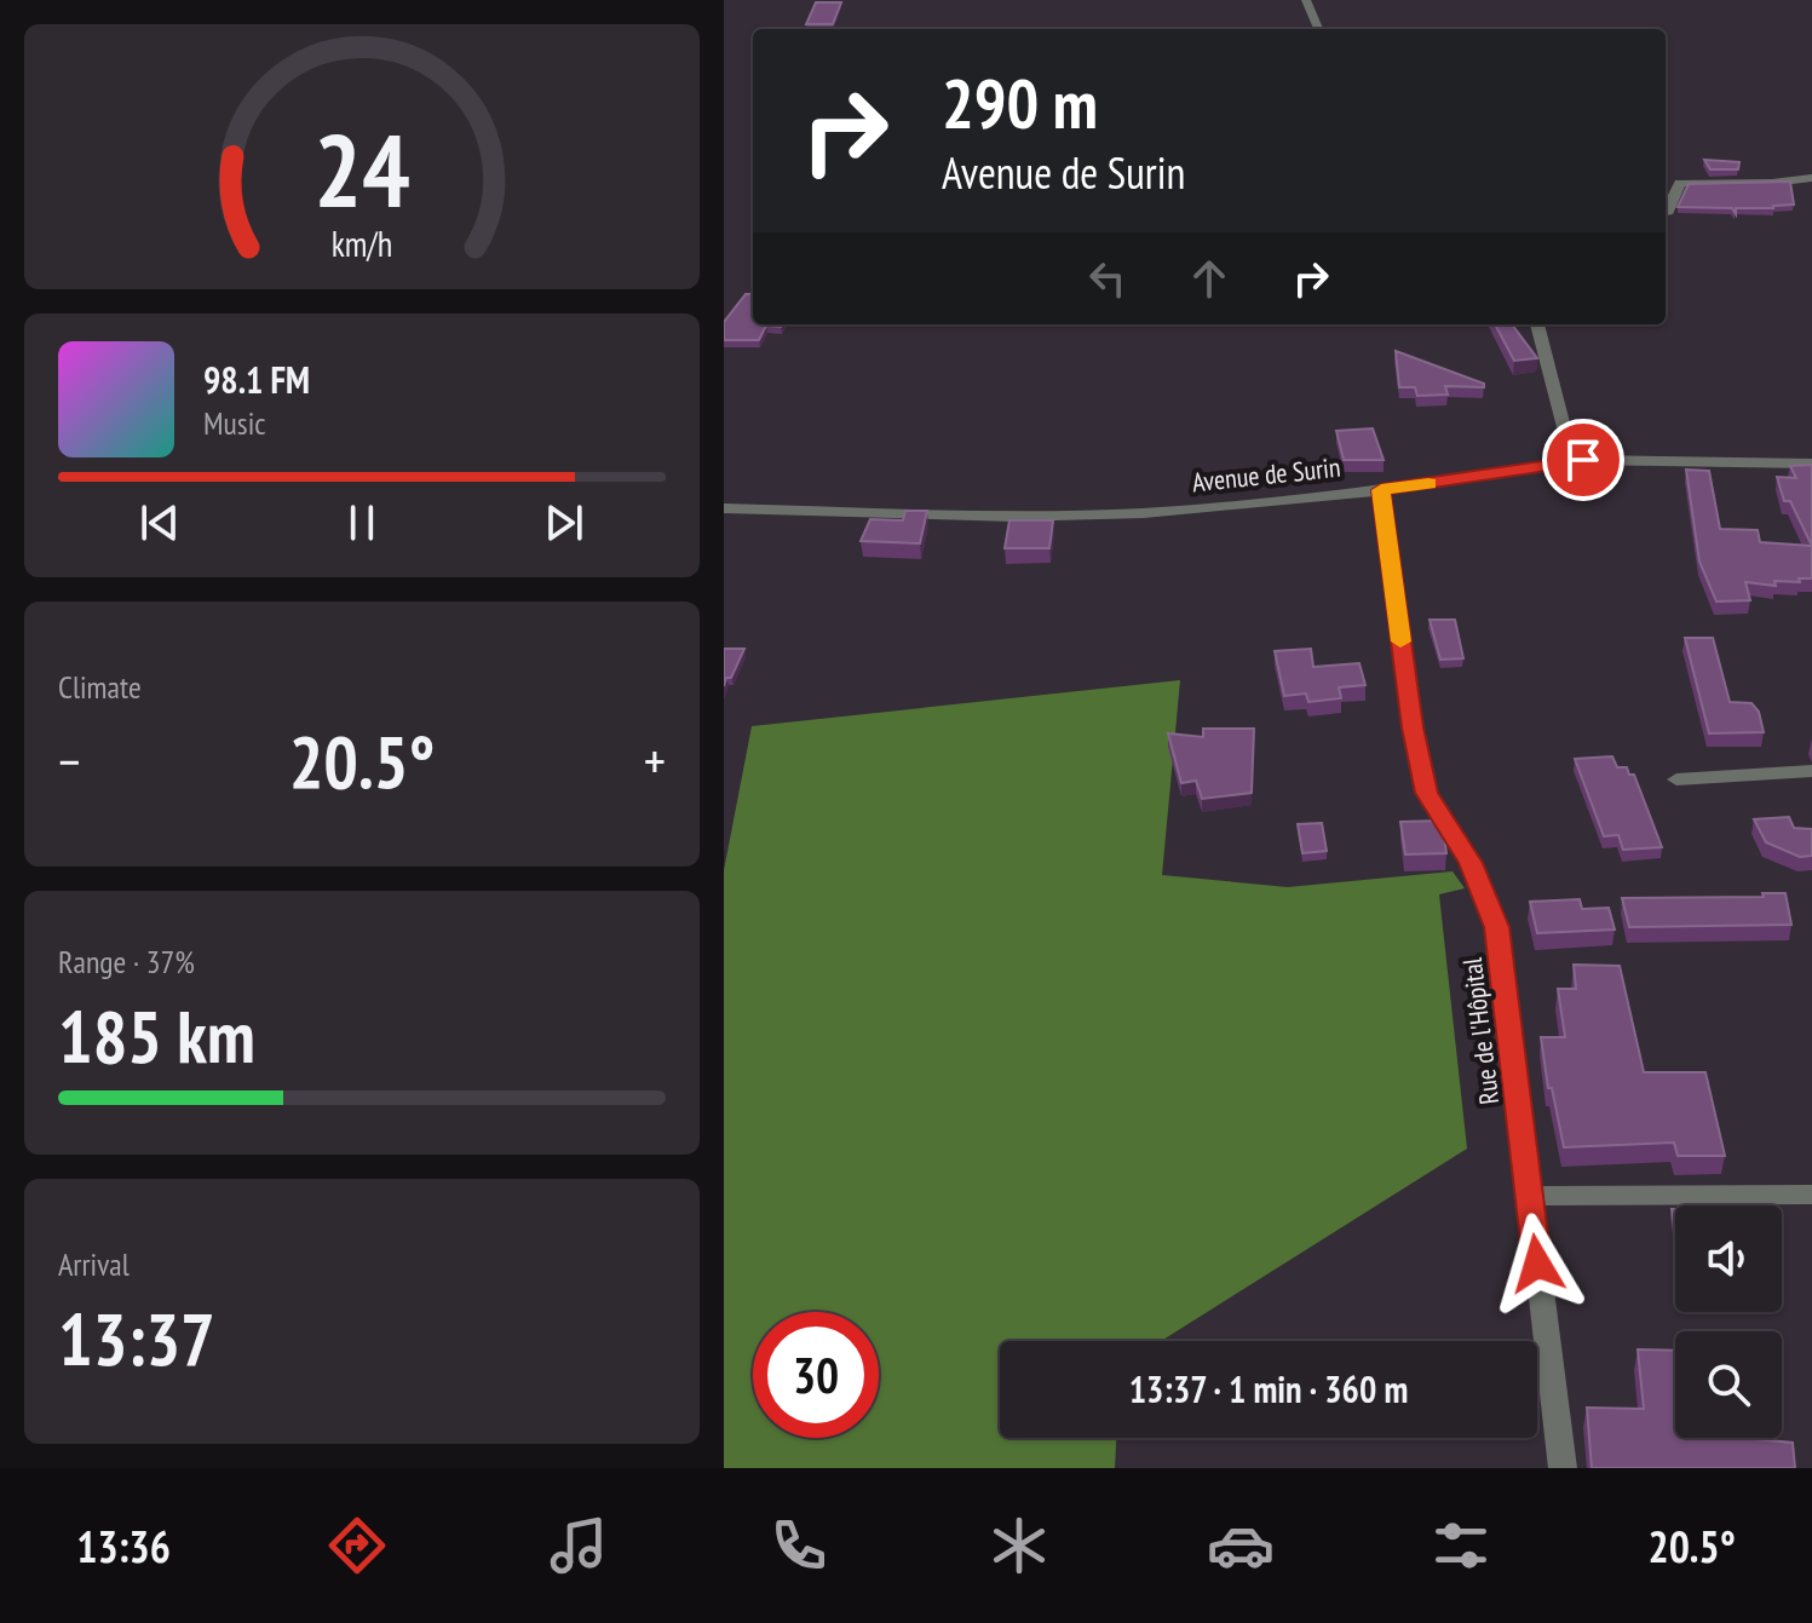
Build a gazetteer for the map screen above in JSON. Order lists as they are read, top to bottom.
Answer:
{
  "streets": {
    "street": ["Avenue de Surin", "Rue de l'Hôpital"]
  },
  "crossings": [
    ["Avenue de Surin", "Rue de l'Hôpital"]
  ],
  "page": {
    "turn": ["290 m", "Avenue de Surin"],
    "song": ["98.1 FM", "Music"],
    "tile": [
      "Climate",
      ["Range · 37%", "185 km"],
      ["Arrival", "13:37"]
    ],
    "heat": ["−", "20.5°", "+"],
    "limit": "30",
    "trip": "13:37 · 1 min · 360 m",
    "tabs": ["13:36", "20.5°"],
    "gauge": ["24", "km/h"]
  }
}
